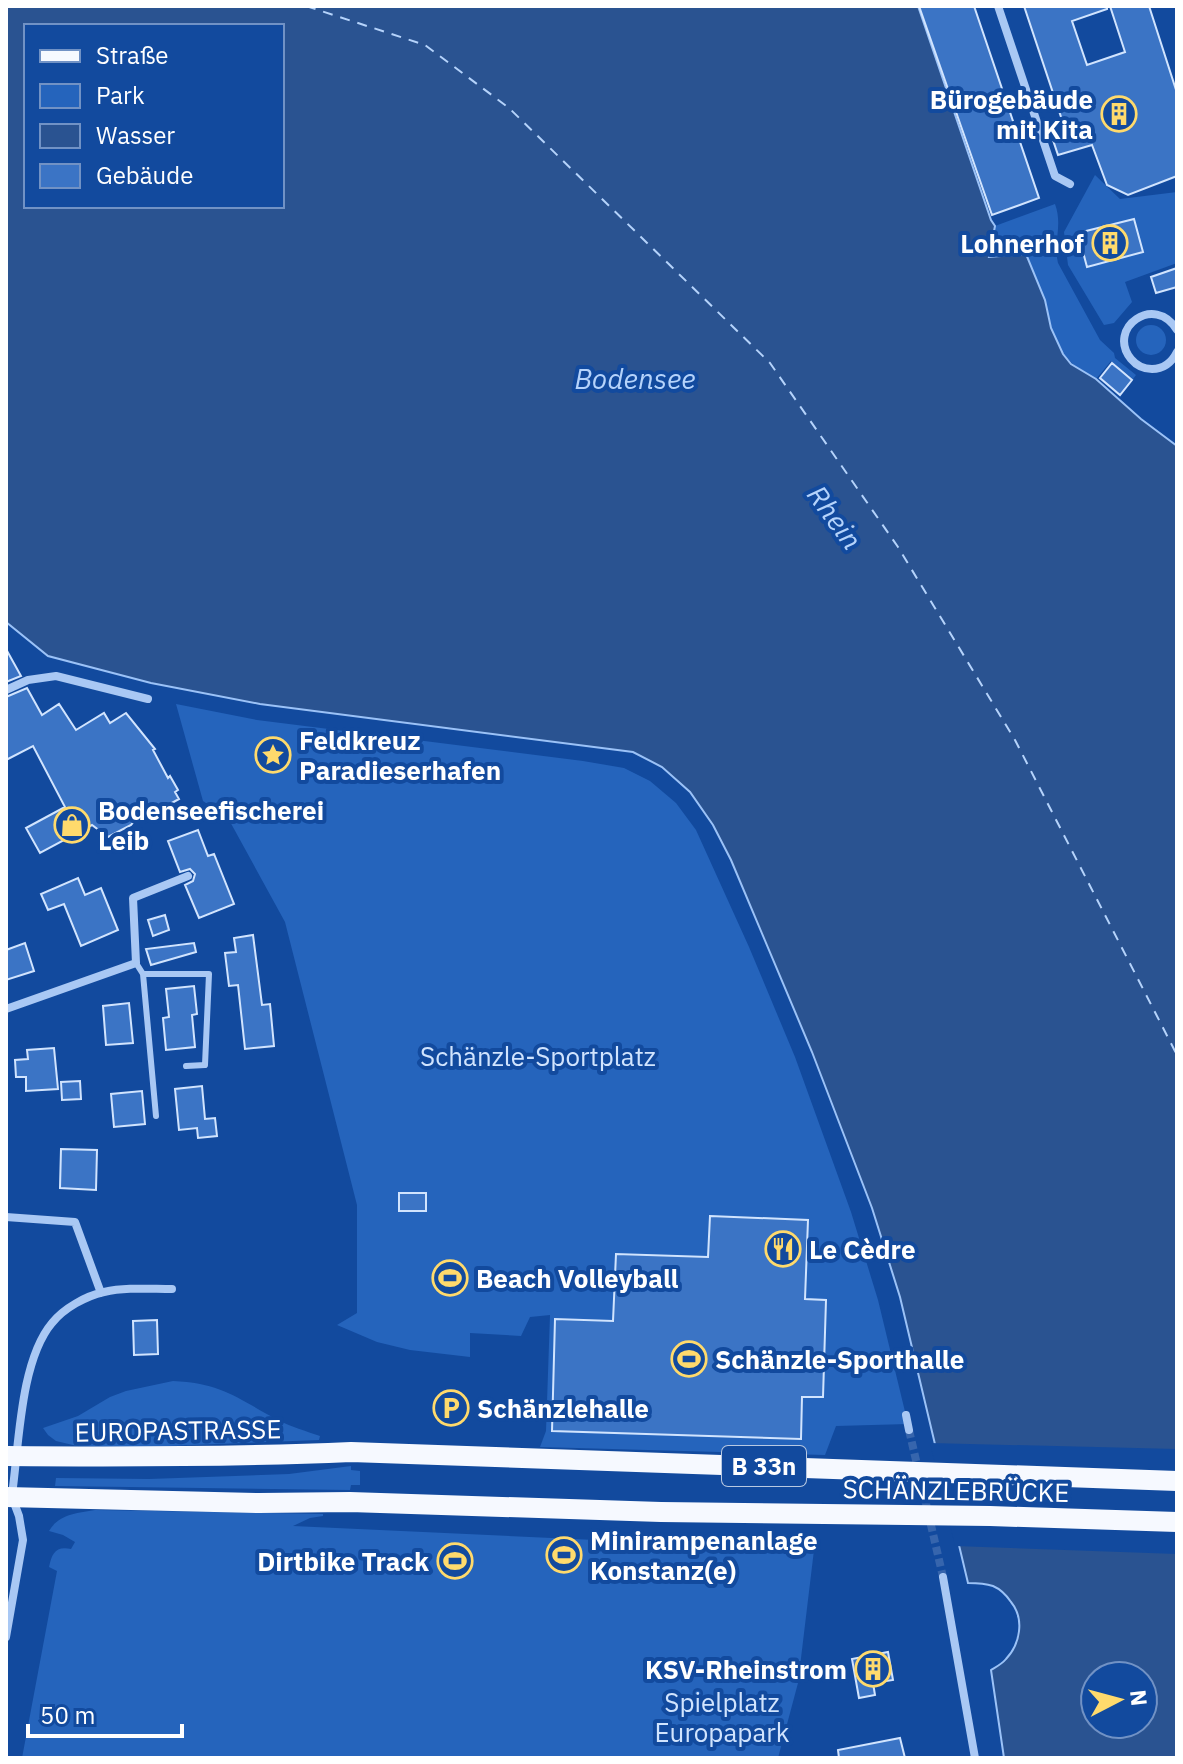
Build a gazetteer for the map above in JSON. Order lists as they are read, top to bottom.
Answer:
{
  "streets": {
    "main road": ["EUROPASTRASSE", "B 33n", "SCHÄNZLEBRÜCKE"]
  },
  "crossings": [
    ["EUROPASTRASSE", "SCHÄNZLEBRÜCKE"]
  ],
  "water": ["Bodensee", "Rhein"],
  "parks": ["Schänzle-Sportplatz", "Spielplatz Europapark"],
  "places": {
    "building": ["Bürogebäude mit Kita", "Lohnerhof", "KSV-Rheinstrom"],
    "place": ["Feldkreuz Paradieserhafen"],
    "shop": ["Bodenseefischerei Leib"],
    "restaurant": ["Le Cèdre"],
    "sports": [
      "Beach Volleyball",
      "Schänzle-Sporthalle",
      "Minirampenanlage Konstanz(e)",
      "Dirtbike Track"
    ],
    "parking": ["Schänzlehalle"]
  },
  "legend": [
    "Straße",
    "Park",
    "Wasser",
    "Gebäude"
  ],
  "scale_bar": "50 m",
  "north": "right"
}
